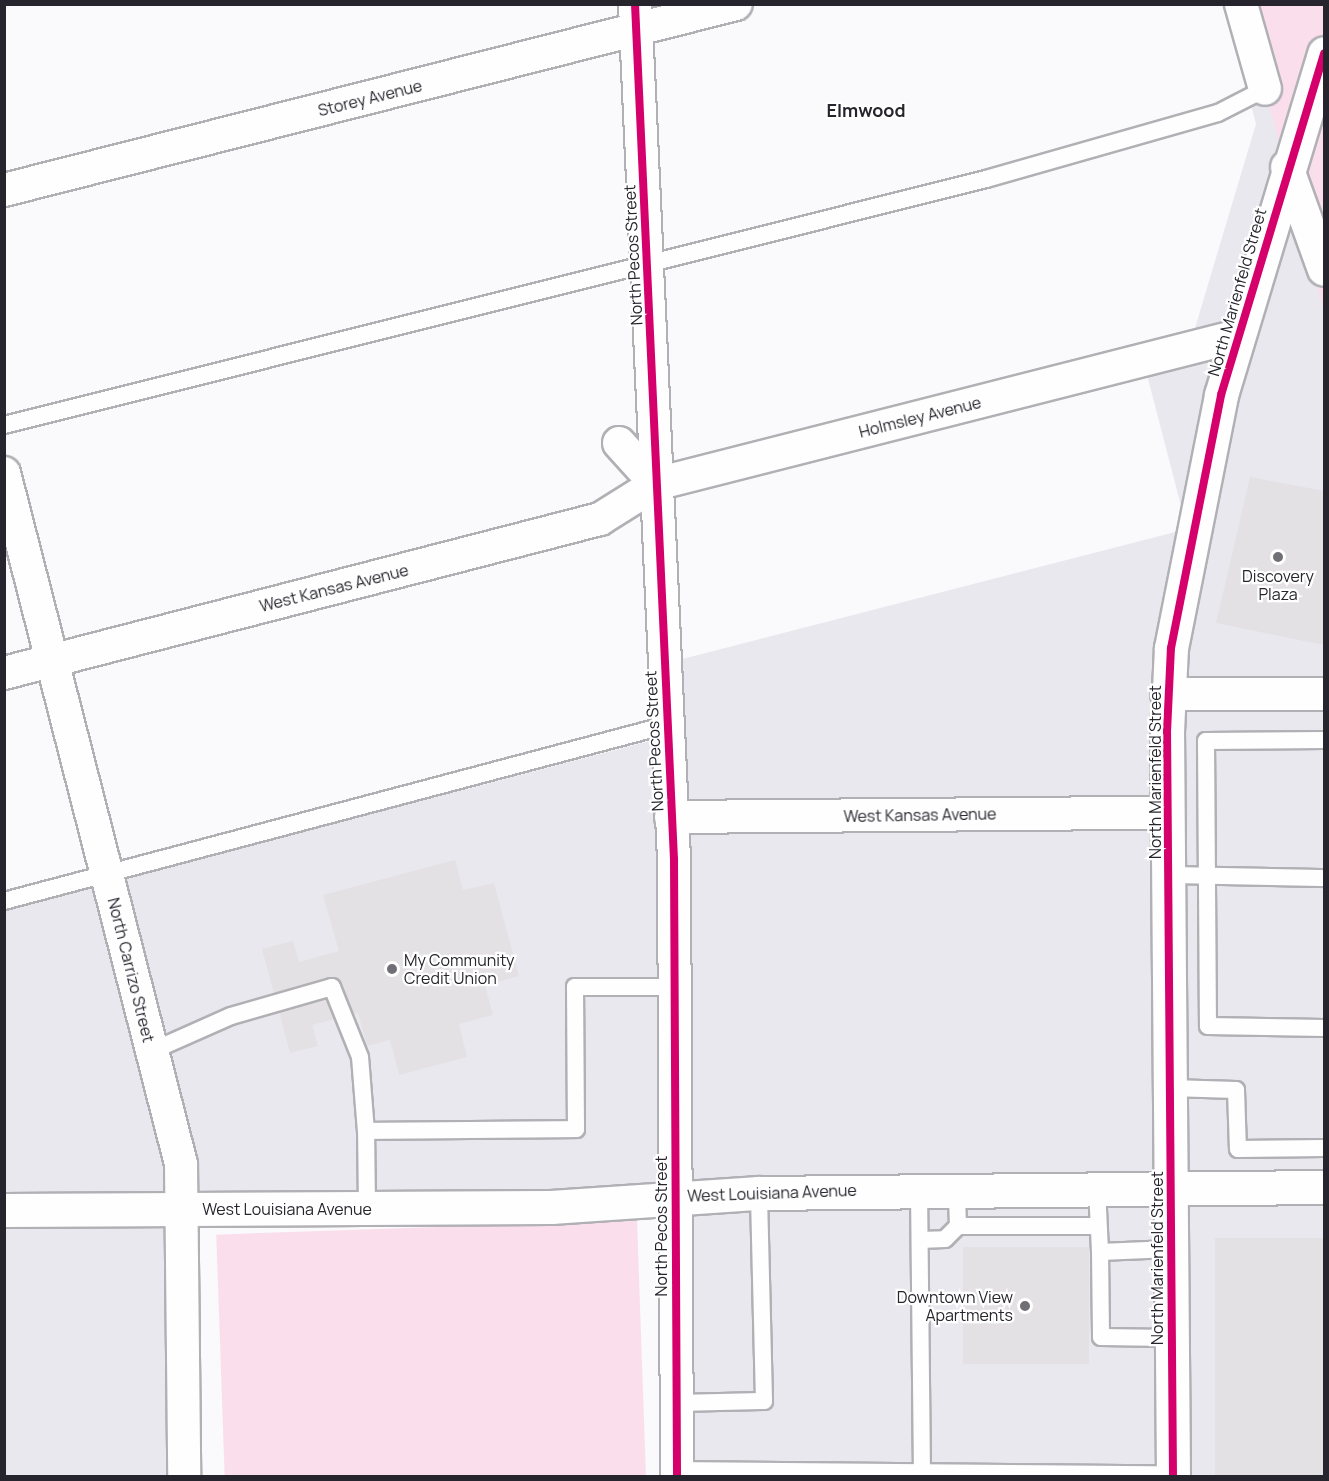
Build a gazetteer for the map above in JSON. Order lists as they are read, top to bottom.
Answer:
{
  "streets": {
    "street": [
      "Storey Avenue",
      "North Pecos Street",
      "North Marienfeld Street",
      "Holmsley Avenue",
      "West Kansas Avenue",
      "North Carrizo Street",
      "West Louisiana Avenue"
    ]
  },
  "crossings": [
    ["Storey Avenue", "North Pecos Street"],
    ["North Pecos Street", "Holmsley Avenue"],
    ["North Pecos Street", "West Kansas Avenue"],
    ["North Pecos Street", "West Louisiana Avenue"],
    ["North Marienfeld Street", "Holmsley Avenue"],
    ["North Marienfeld Street", "West Kansas Avenue"],
    ["North Marienfeld Street", "West Louisiana Avenue"],
    ["Holmsley Avenue", "West Kansas Avenue"],
    ["West Kansas Avenue", "North Carrizo Street"],
    ["North Carrizo Street", "West Louisiana Avenue"]
  ],
  "districts": ["Elmwood"],
  "places": ["Discovery Plaza", "My Community Credit Union", "Downtown View Apartments"]
}
